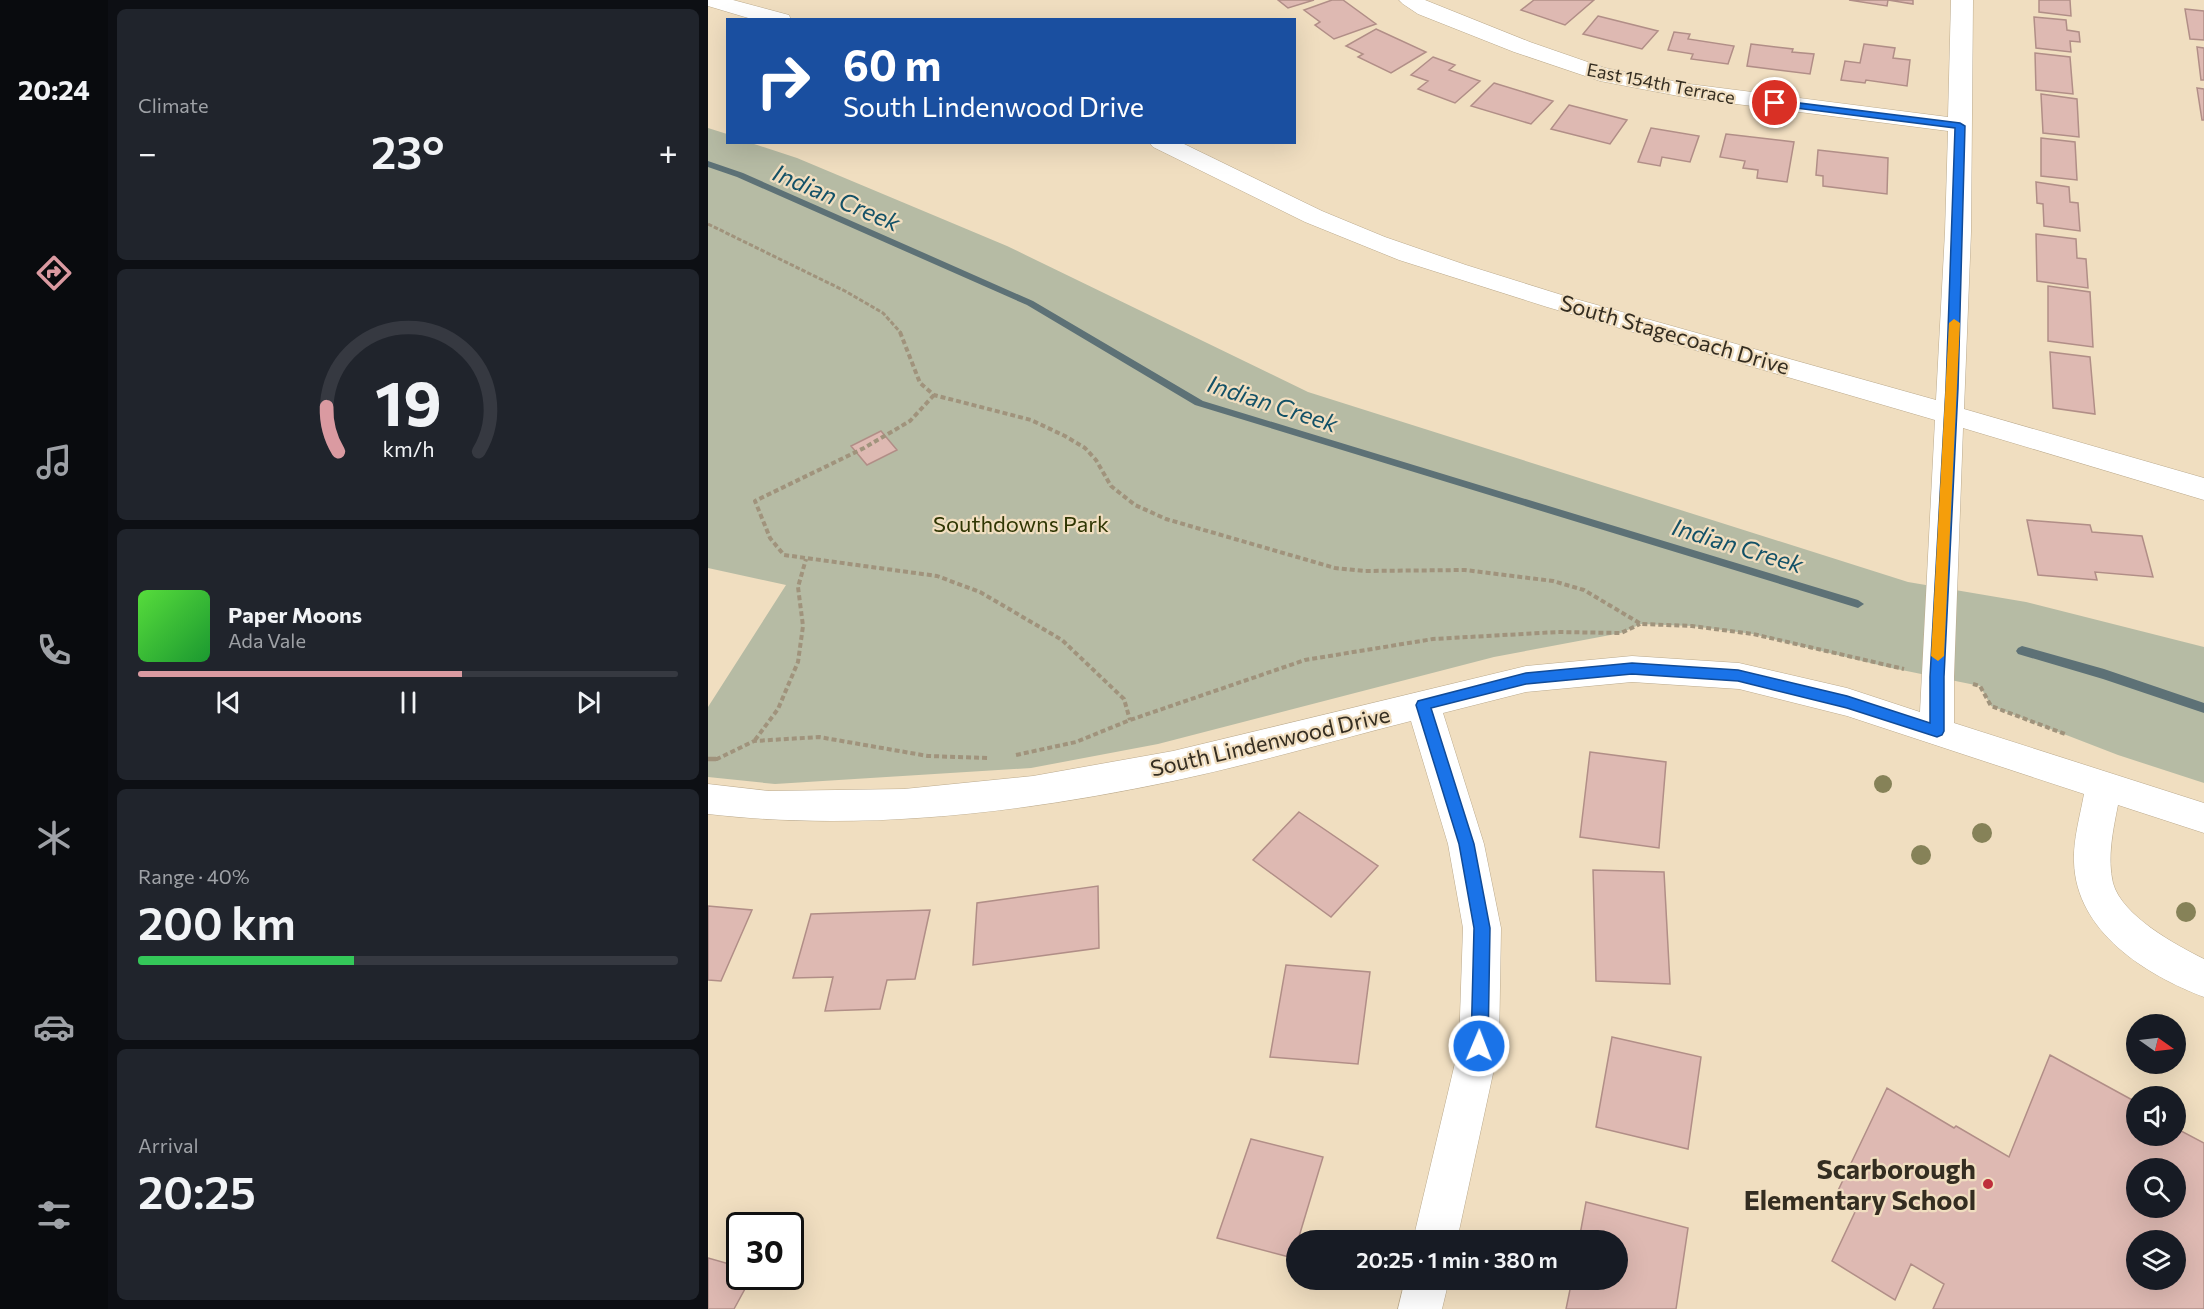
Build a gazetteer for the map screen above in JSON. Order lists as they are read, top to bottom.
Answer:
{
  "streets": {
    "street": ["East 154th Terrace", "South Stagecoach Drive", "South Lindenwood Drive"]
  },
  "water": ["Indian Creek"],
  "parks": ["Southdowns Park"],
  "places": ["Scarborough Elementary School"],
  "north": "right",
  "page": {
    "tabs": "20:24",
    "tile": [
      "Climate",
      ["Range · 40%", "200 km"],
      ["Arrival", "20:25"]
    ],
    "turn": ["60 m", "South Lindenwood Drive"],
    "heat": ["−", "23°", "+"],
    "song": ["Paper Moons", "Ada Vale"],
    "limit": "30",
    "trip": "20:25 · 1 min · 380 m",
    "gauge": ["19", "km/h"]
  }
}
